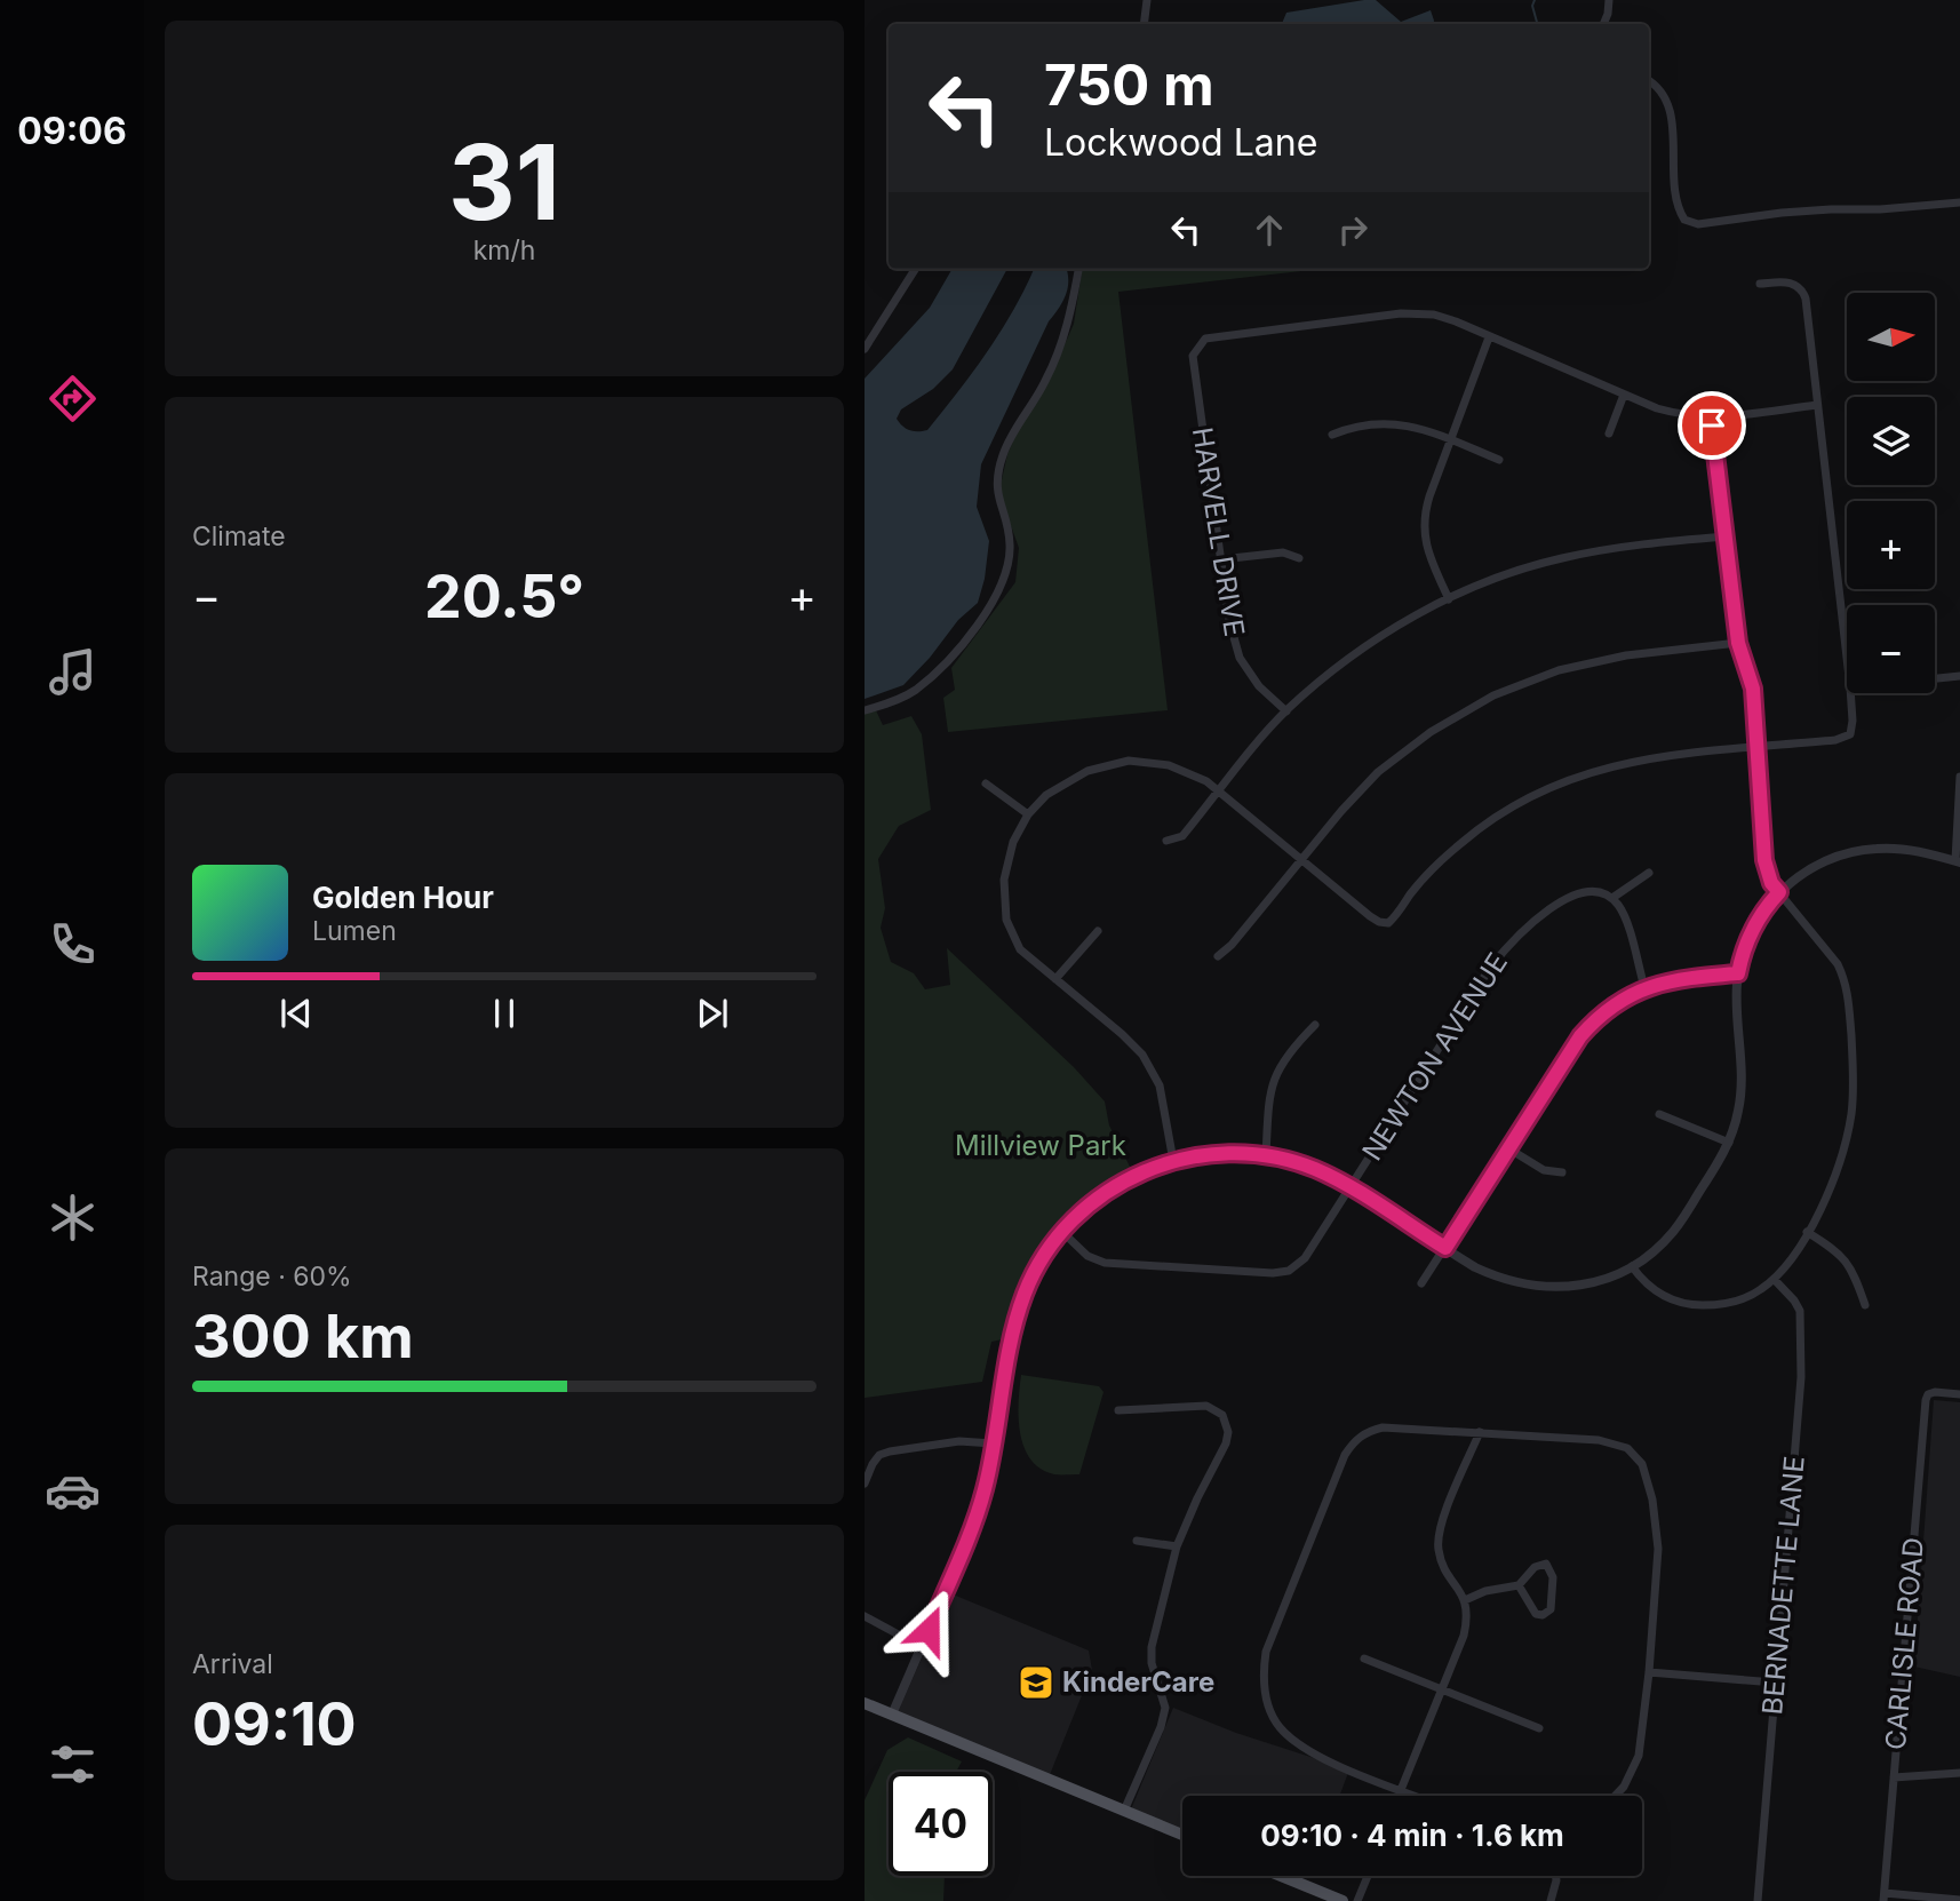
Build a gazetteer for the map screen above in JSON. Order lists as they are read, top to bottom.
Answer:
{
  "streets": {
    "street": [
      "HARVELL DRIVE",
      "NEWTON AVENUE",
      "BERNADETTE LANE",
      "CARLISLE ROAD"
    ]
  },
  "parks": ["Millview Park"],
  "places": {
    "school or university": ["KinderCare"]
  },
  "north": "right",
  "page": {
    "tabs": "09:06",
    "tile": [
      ["31", "km/h"],
      "Climate",
      ["Range · 60%", "300 km"],
      ["Arrival", "09:10"]
    ],
    "turn": ["750 m", "Lockwood Lane"],
    "map_buttons": ["+", "−"],
    "heat": ["−", "20.5°", "+"],
    "song": ["Golden Hour", "Lumen"],
    "limit": "40",
    "trip": "09:10 · 4 min · 1.6 km"
  }
}
